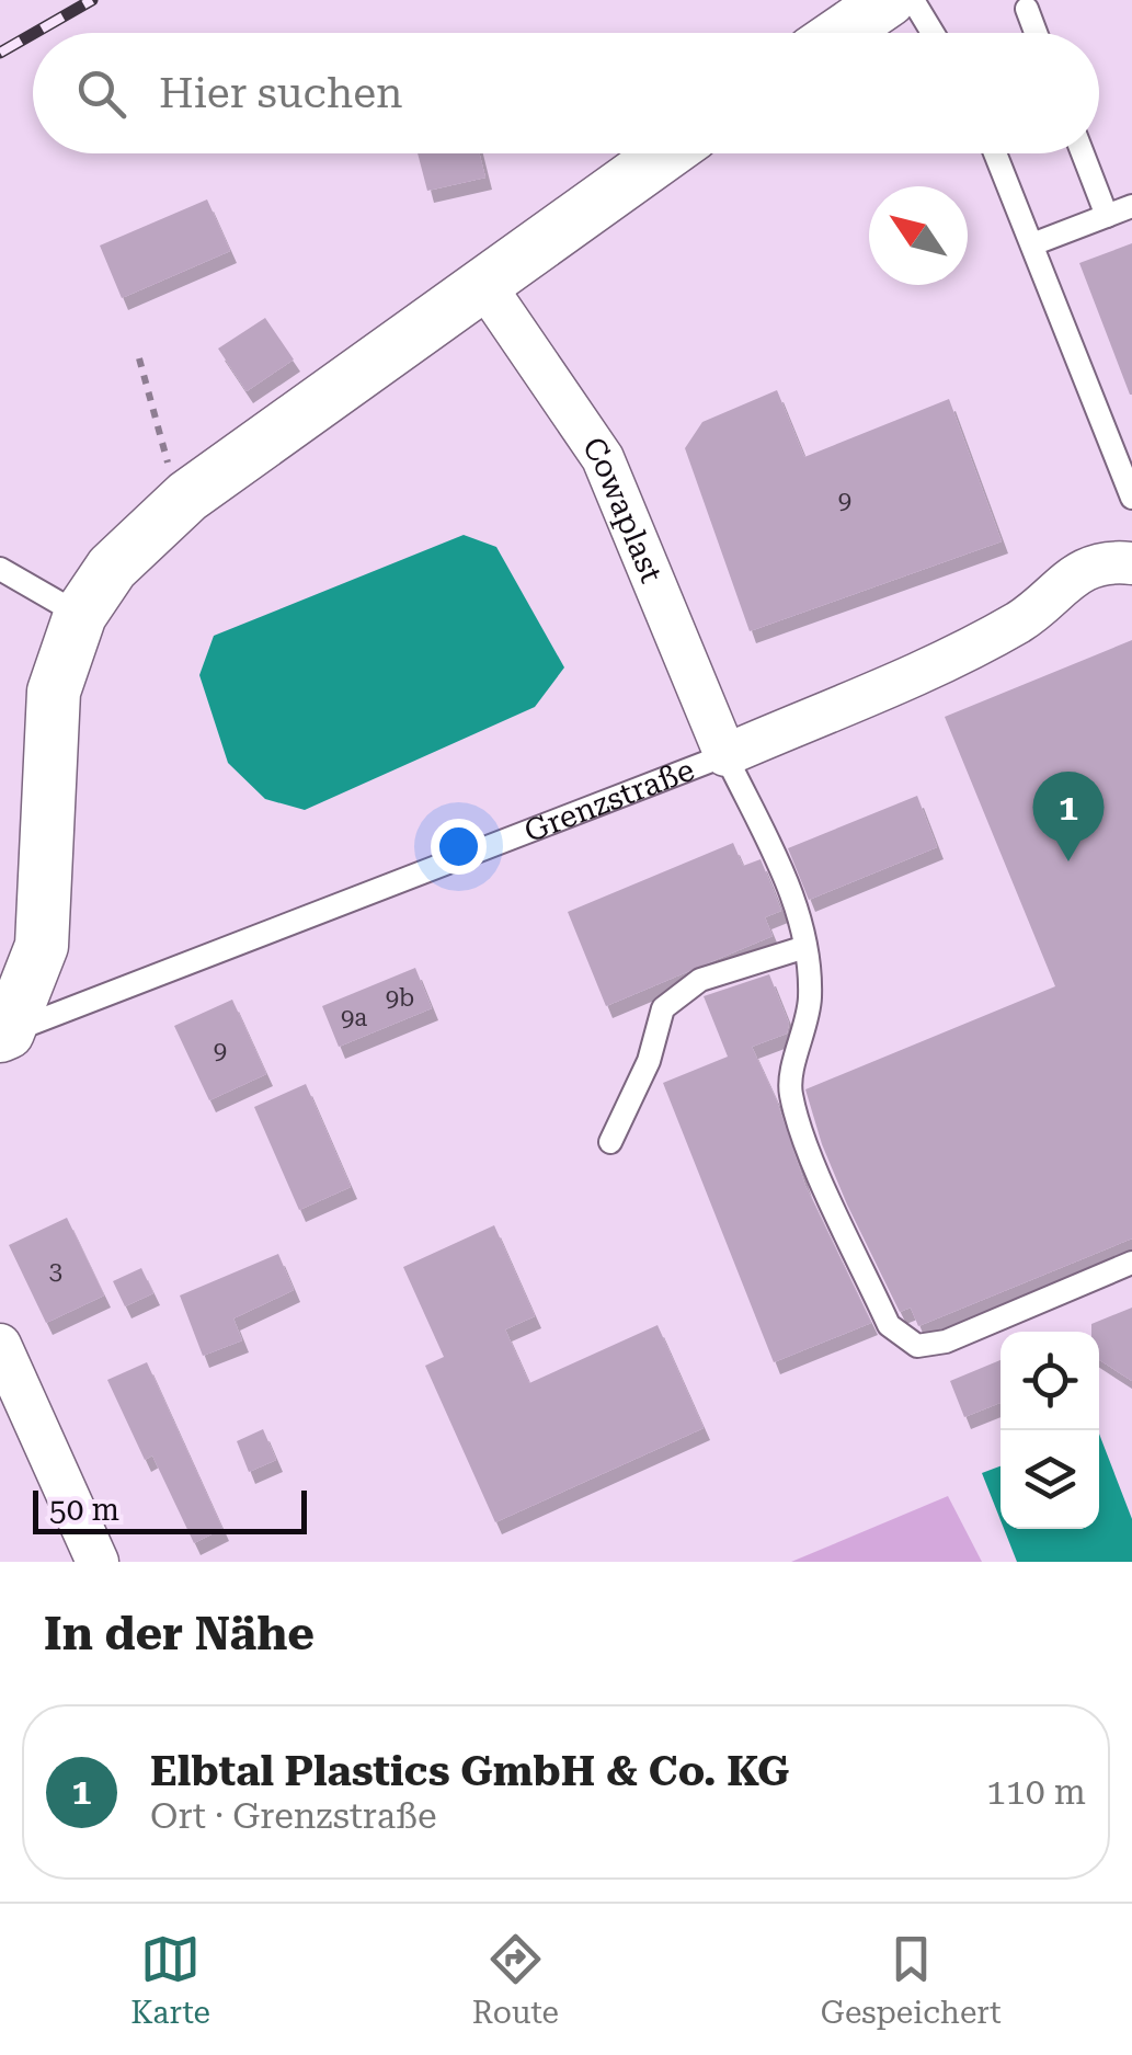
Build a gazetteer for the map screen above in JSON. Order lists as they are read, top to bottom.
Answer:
{
  "streets": {
    "street": ["Cowaplast", "Grenzstraße"]
  },
  "crossings": [
    ["Cowaplast", "Grenzstraße"]
  ],
  "house_numbers": [
    "9",
    "9b",
    "9a",
    "9",
    "3"
  ],
  "scale_bar": "50 m",
  "north": "top left",
  "page": {
    "search": "Hier suchen",
    "pins": "1",
    "scale": "50 m",
    "heading": "In der Nähe",
    "list": [
      {
        "mark": "1",
        "name": "Elbtal Plastics GmbH & Co. KG",
        "note": "Ort · Grenzstraße",
        "value": "110 m"
      }
    ],
    "nav": ["Karte", "Route", "Gespeichert"]
  }
}
